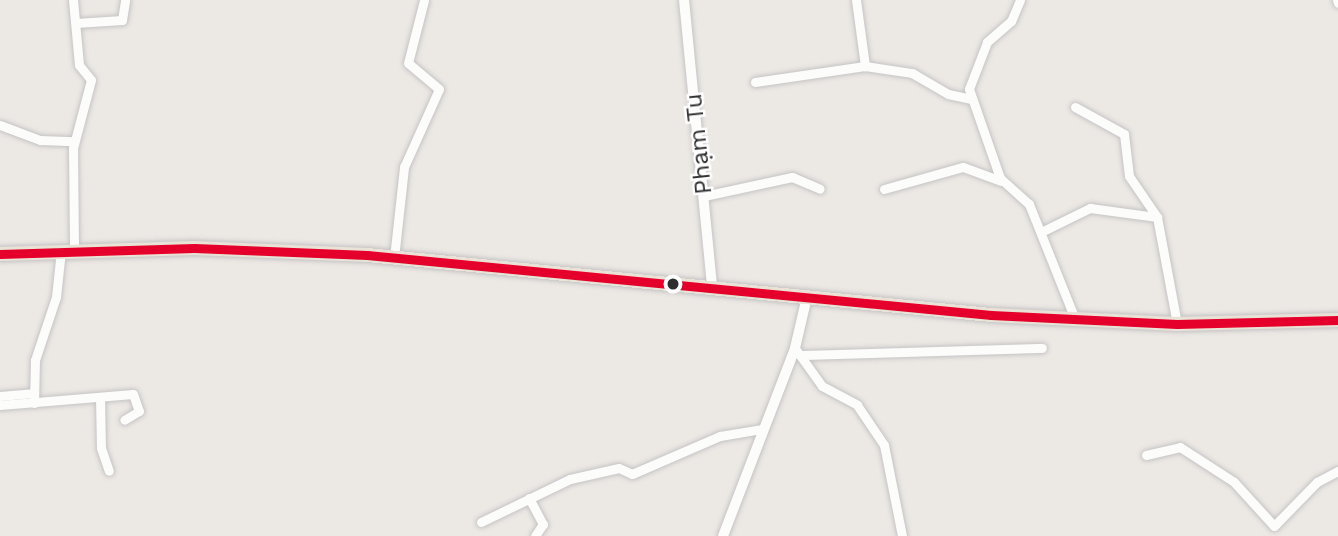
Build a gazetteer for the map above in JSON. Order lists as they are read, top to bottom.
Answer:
{
  "streets": {
    "street": ["Phạm Tu"]
  }
}
